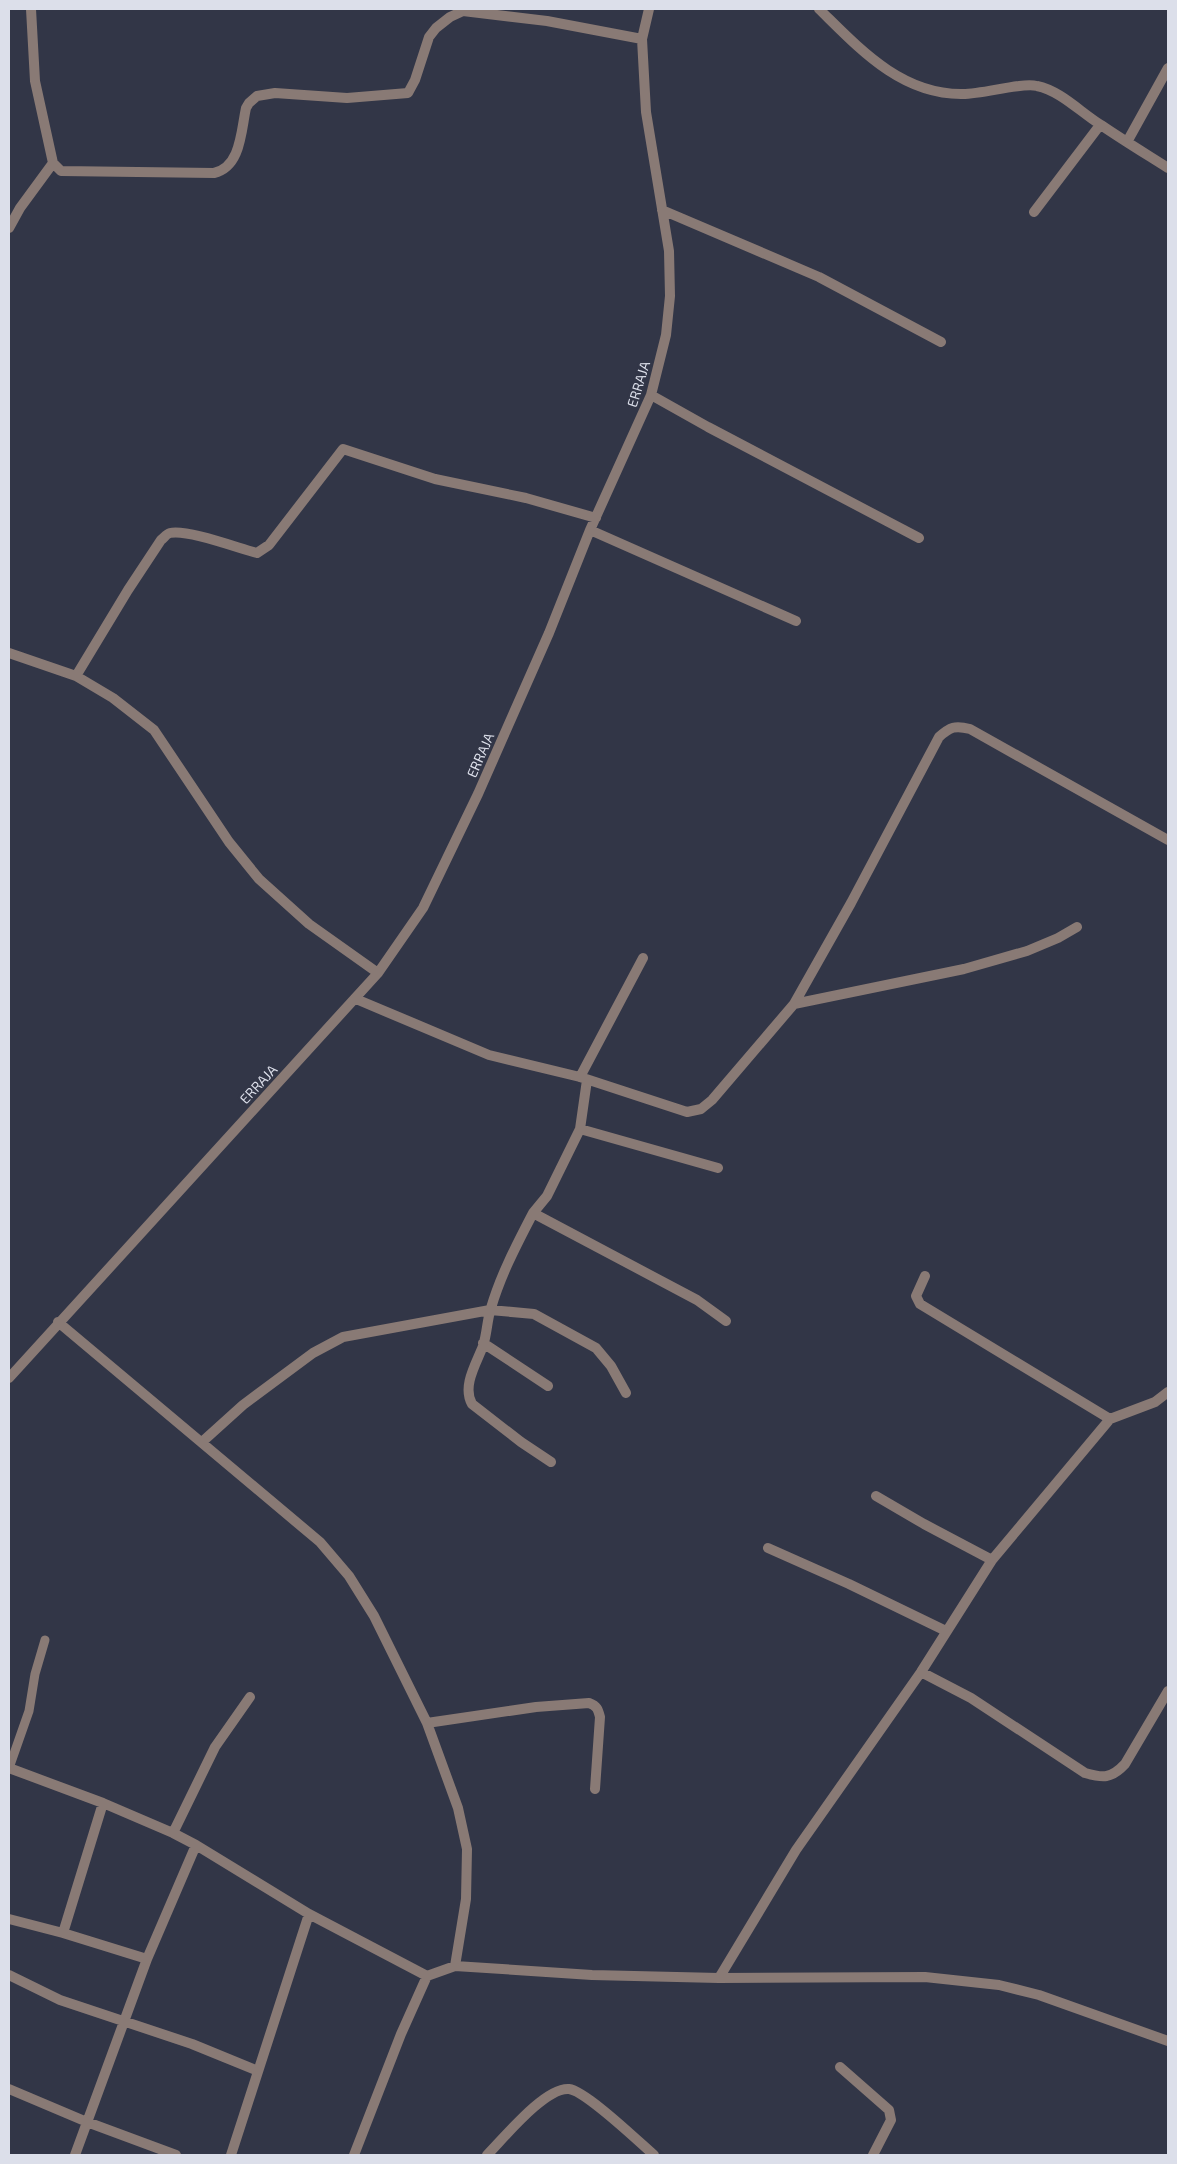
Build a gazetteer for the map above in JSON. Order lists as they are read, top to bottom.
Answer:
{
  "streets": {
    "street": ["ERRAJA"]
  }
}
